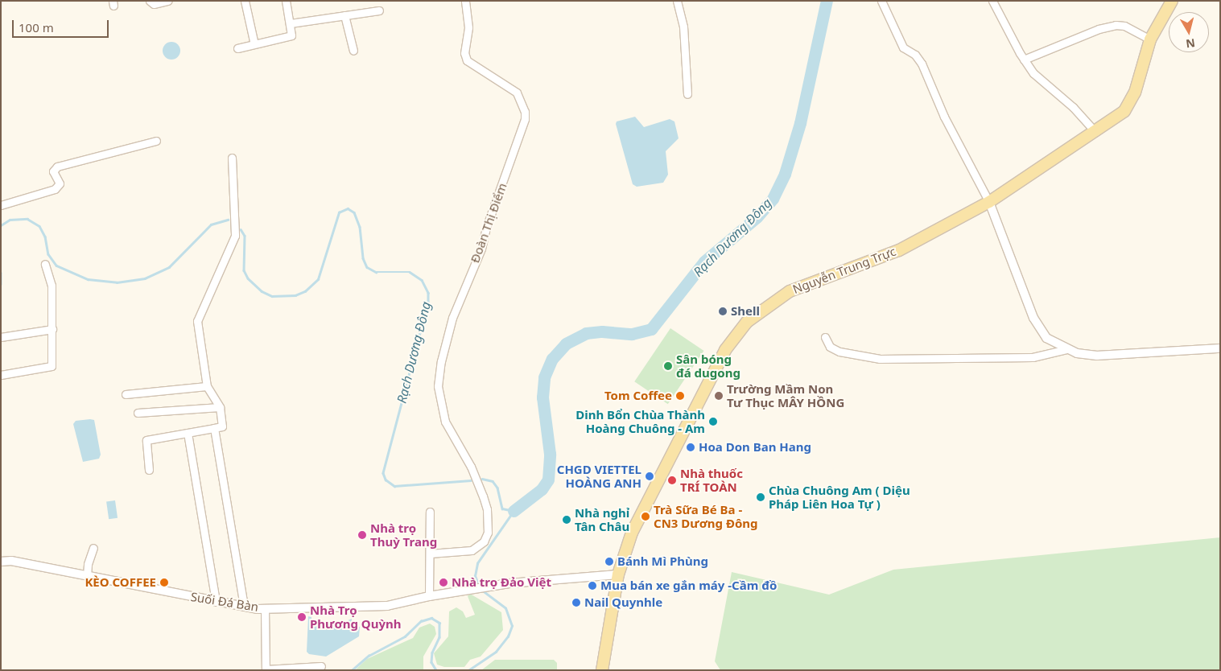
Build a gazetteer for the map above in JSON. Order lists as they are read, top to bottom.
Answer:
{
  "streets": {
    "main road": ["Nguyễn Trung Trực"],
    "street": ["Đoàn Thị Điểm", "Suối Đá Bàn"]
  },
  "crossings": [
    ["Nguyễn Trung Trực", "Suối Đá Bàn"]
  ],
  "water": ["Rạch Dương Đông"],
  "places": [
    "Shell",
    "Sân bóng đá dugong",
    "Tom Coffee",
    "Trường Mầm Non Tư Thục MÂY HỒNG",
    "Dinh Bổn Chùa Thành Hoàng Chuông - Am",
    "Hoa Don Ban Hang",
    "CHGD VIETTEL HOÀNG ANH",
    "Nhà thuốc TRÍ TOÀN",
    "Chùa Chuông Am ( Diệu Pháp Liên Hoa Tự )",
    "Trà Sữa Bé Ba - CN3 Dương Đông",
    "Nhà nghỉ Tân Châu",
    "Nhà trọ Thuỳ Trang",
    "Bánh Mì Phùng",
    "KÈO COFFEE",
    "Nhà trọ Đảo Việt",
    "Mua bán xe gắn máy -Cầm đồ",
    "Nail Quynhle",
    "Nhà Trọ Phương Quỳnh"
  ],
  "scale_bar": "100 m",
  "north": "bottom"
}
